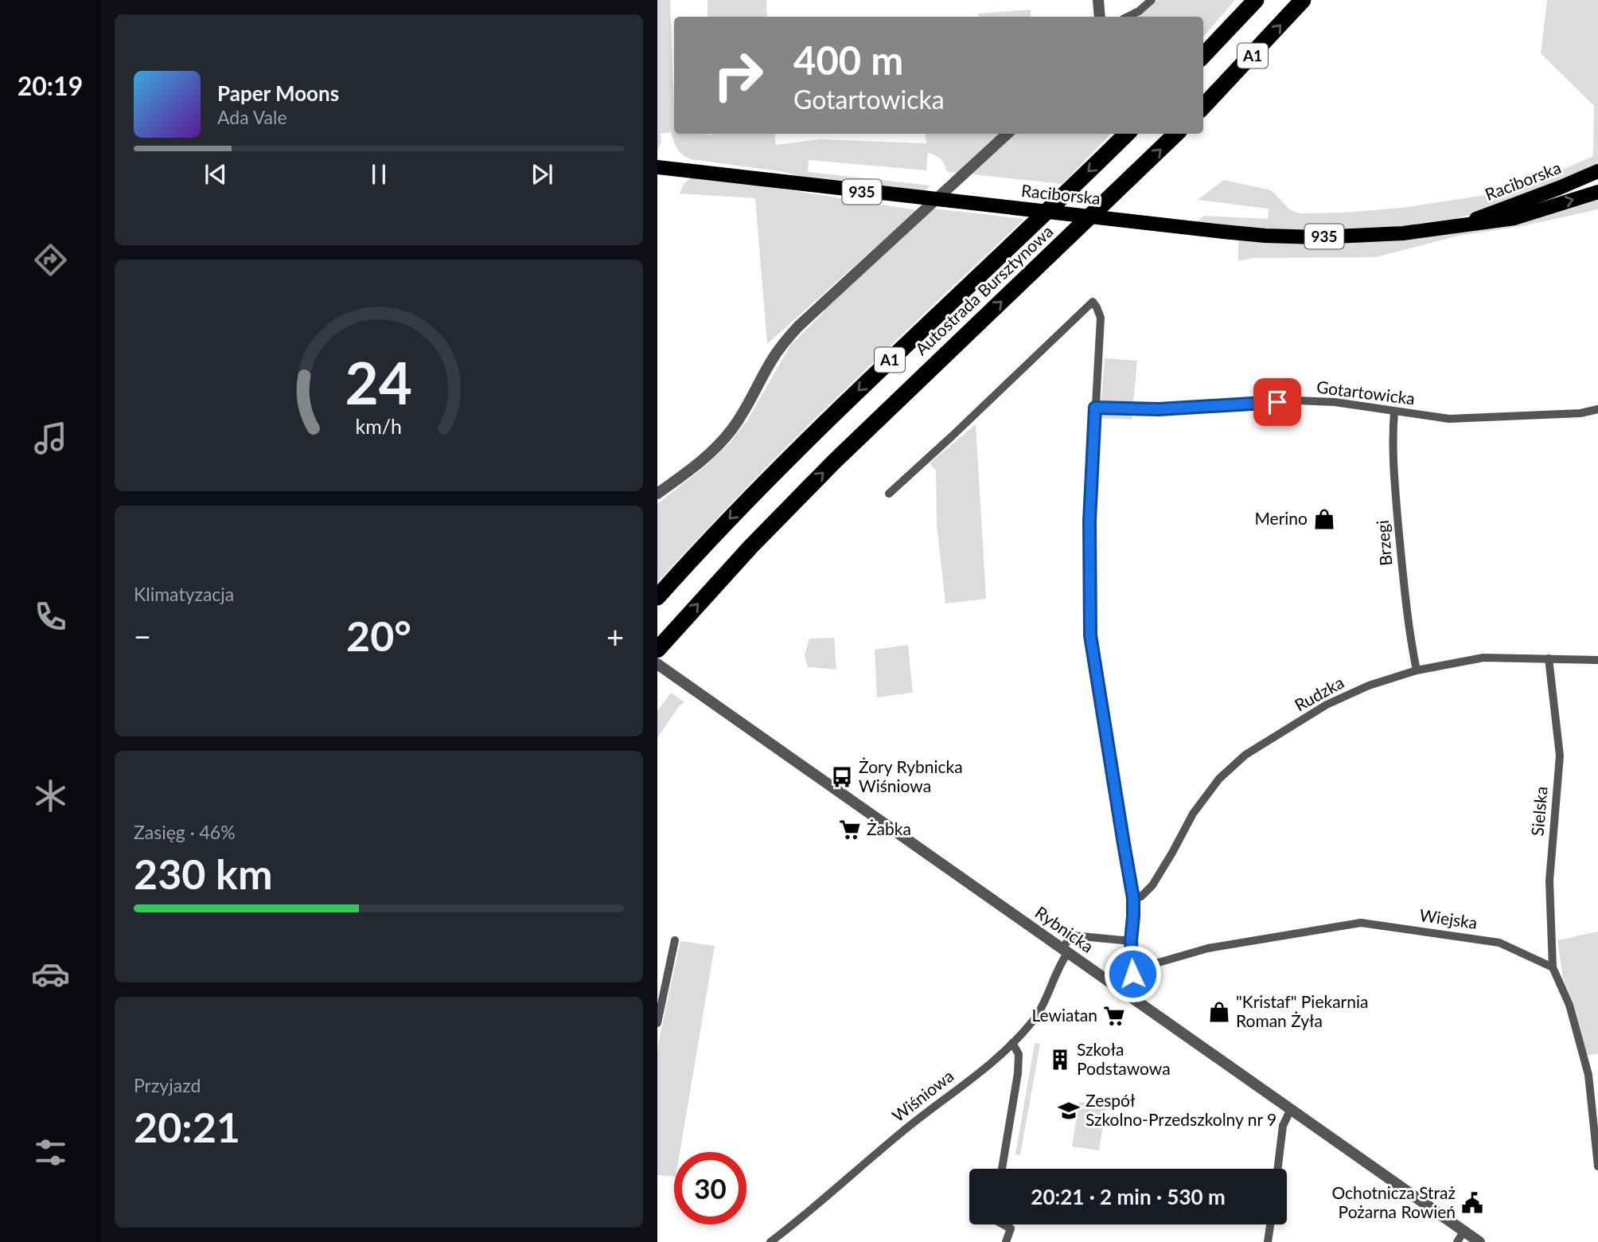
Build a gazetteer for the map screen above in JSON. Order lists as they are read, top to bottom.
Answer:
{
  "streets": {
    "highway": ["A1", "Autostrada Bursztynowa"],
    "main road": ["Raciborska", "935"],
    "street": [
      "Gotartowicka",
      "Brzegi",
      "Rudzka",
      "Sielska",
      "Wiejska",
      "Rybnicka",
      "Wiśniowa"
    ]
  },
  "crossings": [
    ["Gotartowicka", "Brzegi"],
    ["Brzegi", "Rudzka"],
    ["Rudzka", "Sielska"],
    ["Sielska", "Wiejska"],
    ["Rybnicka", "Wiśniowa"]
  ],
  "places": {
    "shop": ["Merino", "\"Kristaf\" Piekarnia Roman Żyła"],
    "bus stop": ["Żory Rybnicka Wiśniowa"],
    "supermarket": ["Żabka", "Lewiatan"],
    "building": ["Szkoła Podstawowa"],
    "school or university": ["Zespół Szkolno-Przedszkolny nr 9"],
    "public building": ["Ochotnicza Straż Pożarna Rowień"]
  },
  "page": {
    "tabs": "20:19",
    "turn": ["400 m", "Gotartowicka"],
    "song": ["Paper Moons", "Ada Vale"],
    "tile": [
      "Klimatyzacja",
      ["Zasięg · 46%", "230 km"],
      ["Przyjazd", "20:21"]
    ],
    "heat": ["−", "20°", "+"],
    "limit": "30",
    "trip": "20:21 · 2 min · 530 m",
    "gauge": ["24", "km/h"]
  }
}
